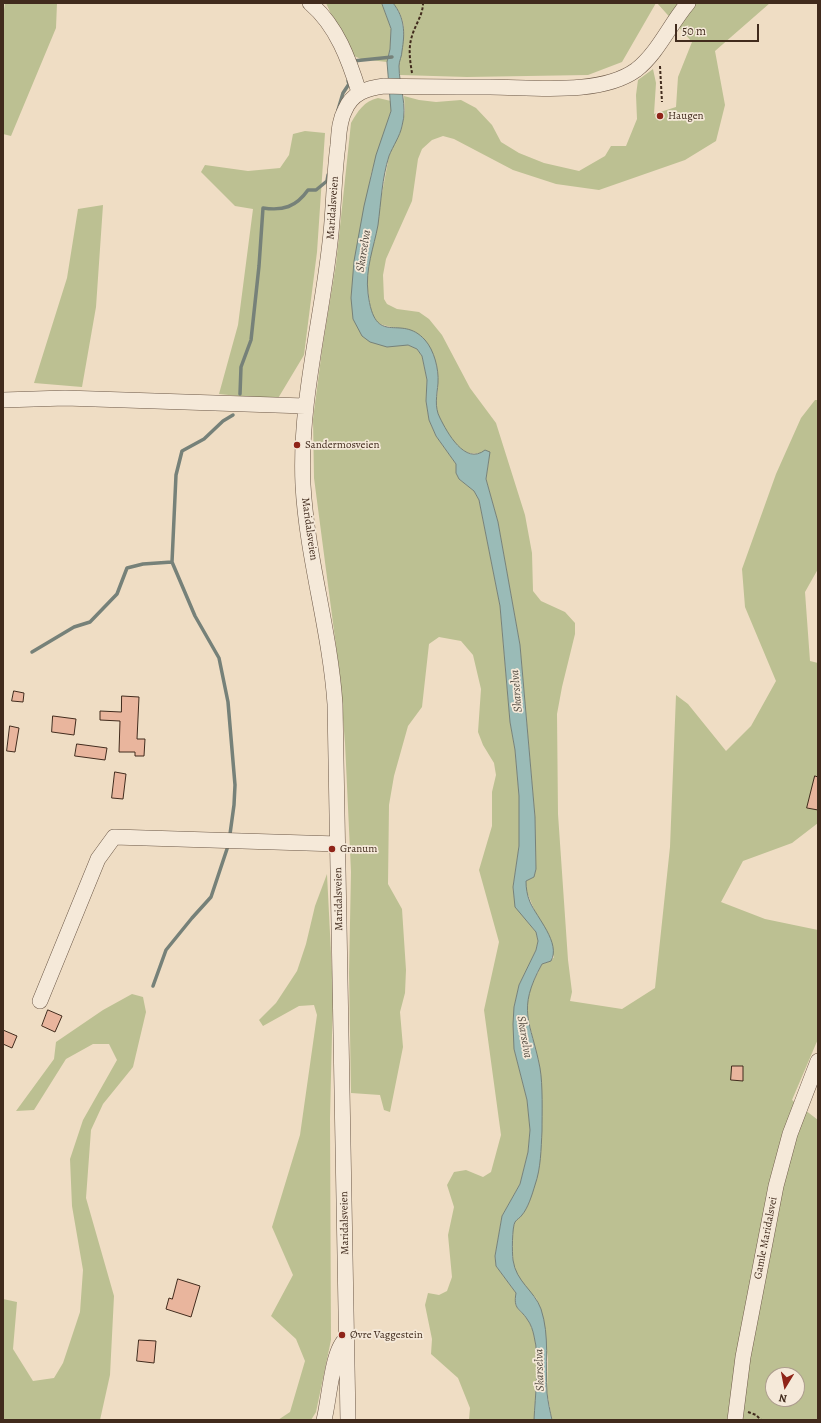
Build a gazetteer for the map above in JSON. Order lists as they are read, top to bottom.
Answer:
{
  "streets": {
    "street": ["Maridalsveien", "Gamle Maridalsvei"]
  },
  "water": ["Skarselva"],
  "places": [
    "Haugen",
    "Sandermosveien",
    "Granum",
    "Øvre Vaggestein"
  ],
  "scale_bar": "50 m",
  "north": "bottom"
}
